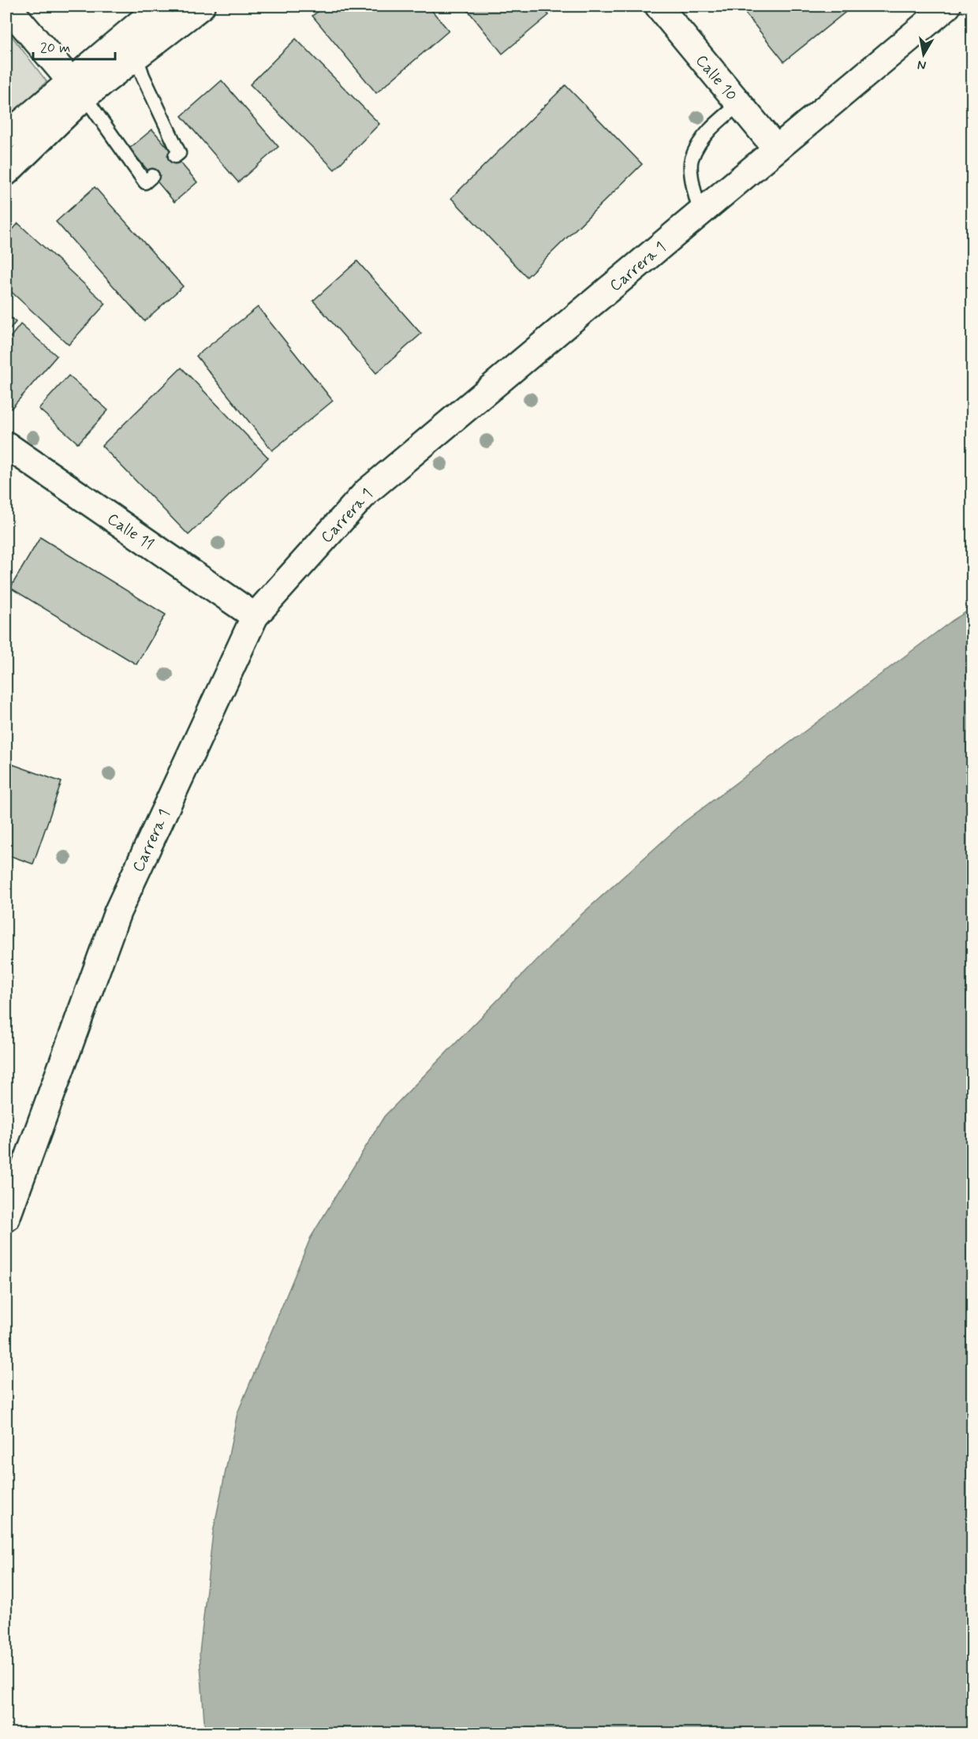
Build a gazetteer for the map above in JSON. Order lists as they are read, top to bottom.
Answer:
{
  "streets": {
    "street": ["Calle 10", "Carrera 1", "Calle 11"]
  },
  "crossings": [
    ["Calle 10", "Carrera 1"],
    ["Carrera 1", "Calle 11"]
  ],
  "scale_bar": "20 m",
  "north": "bottom"
}
